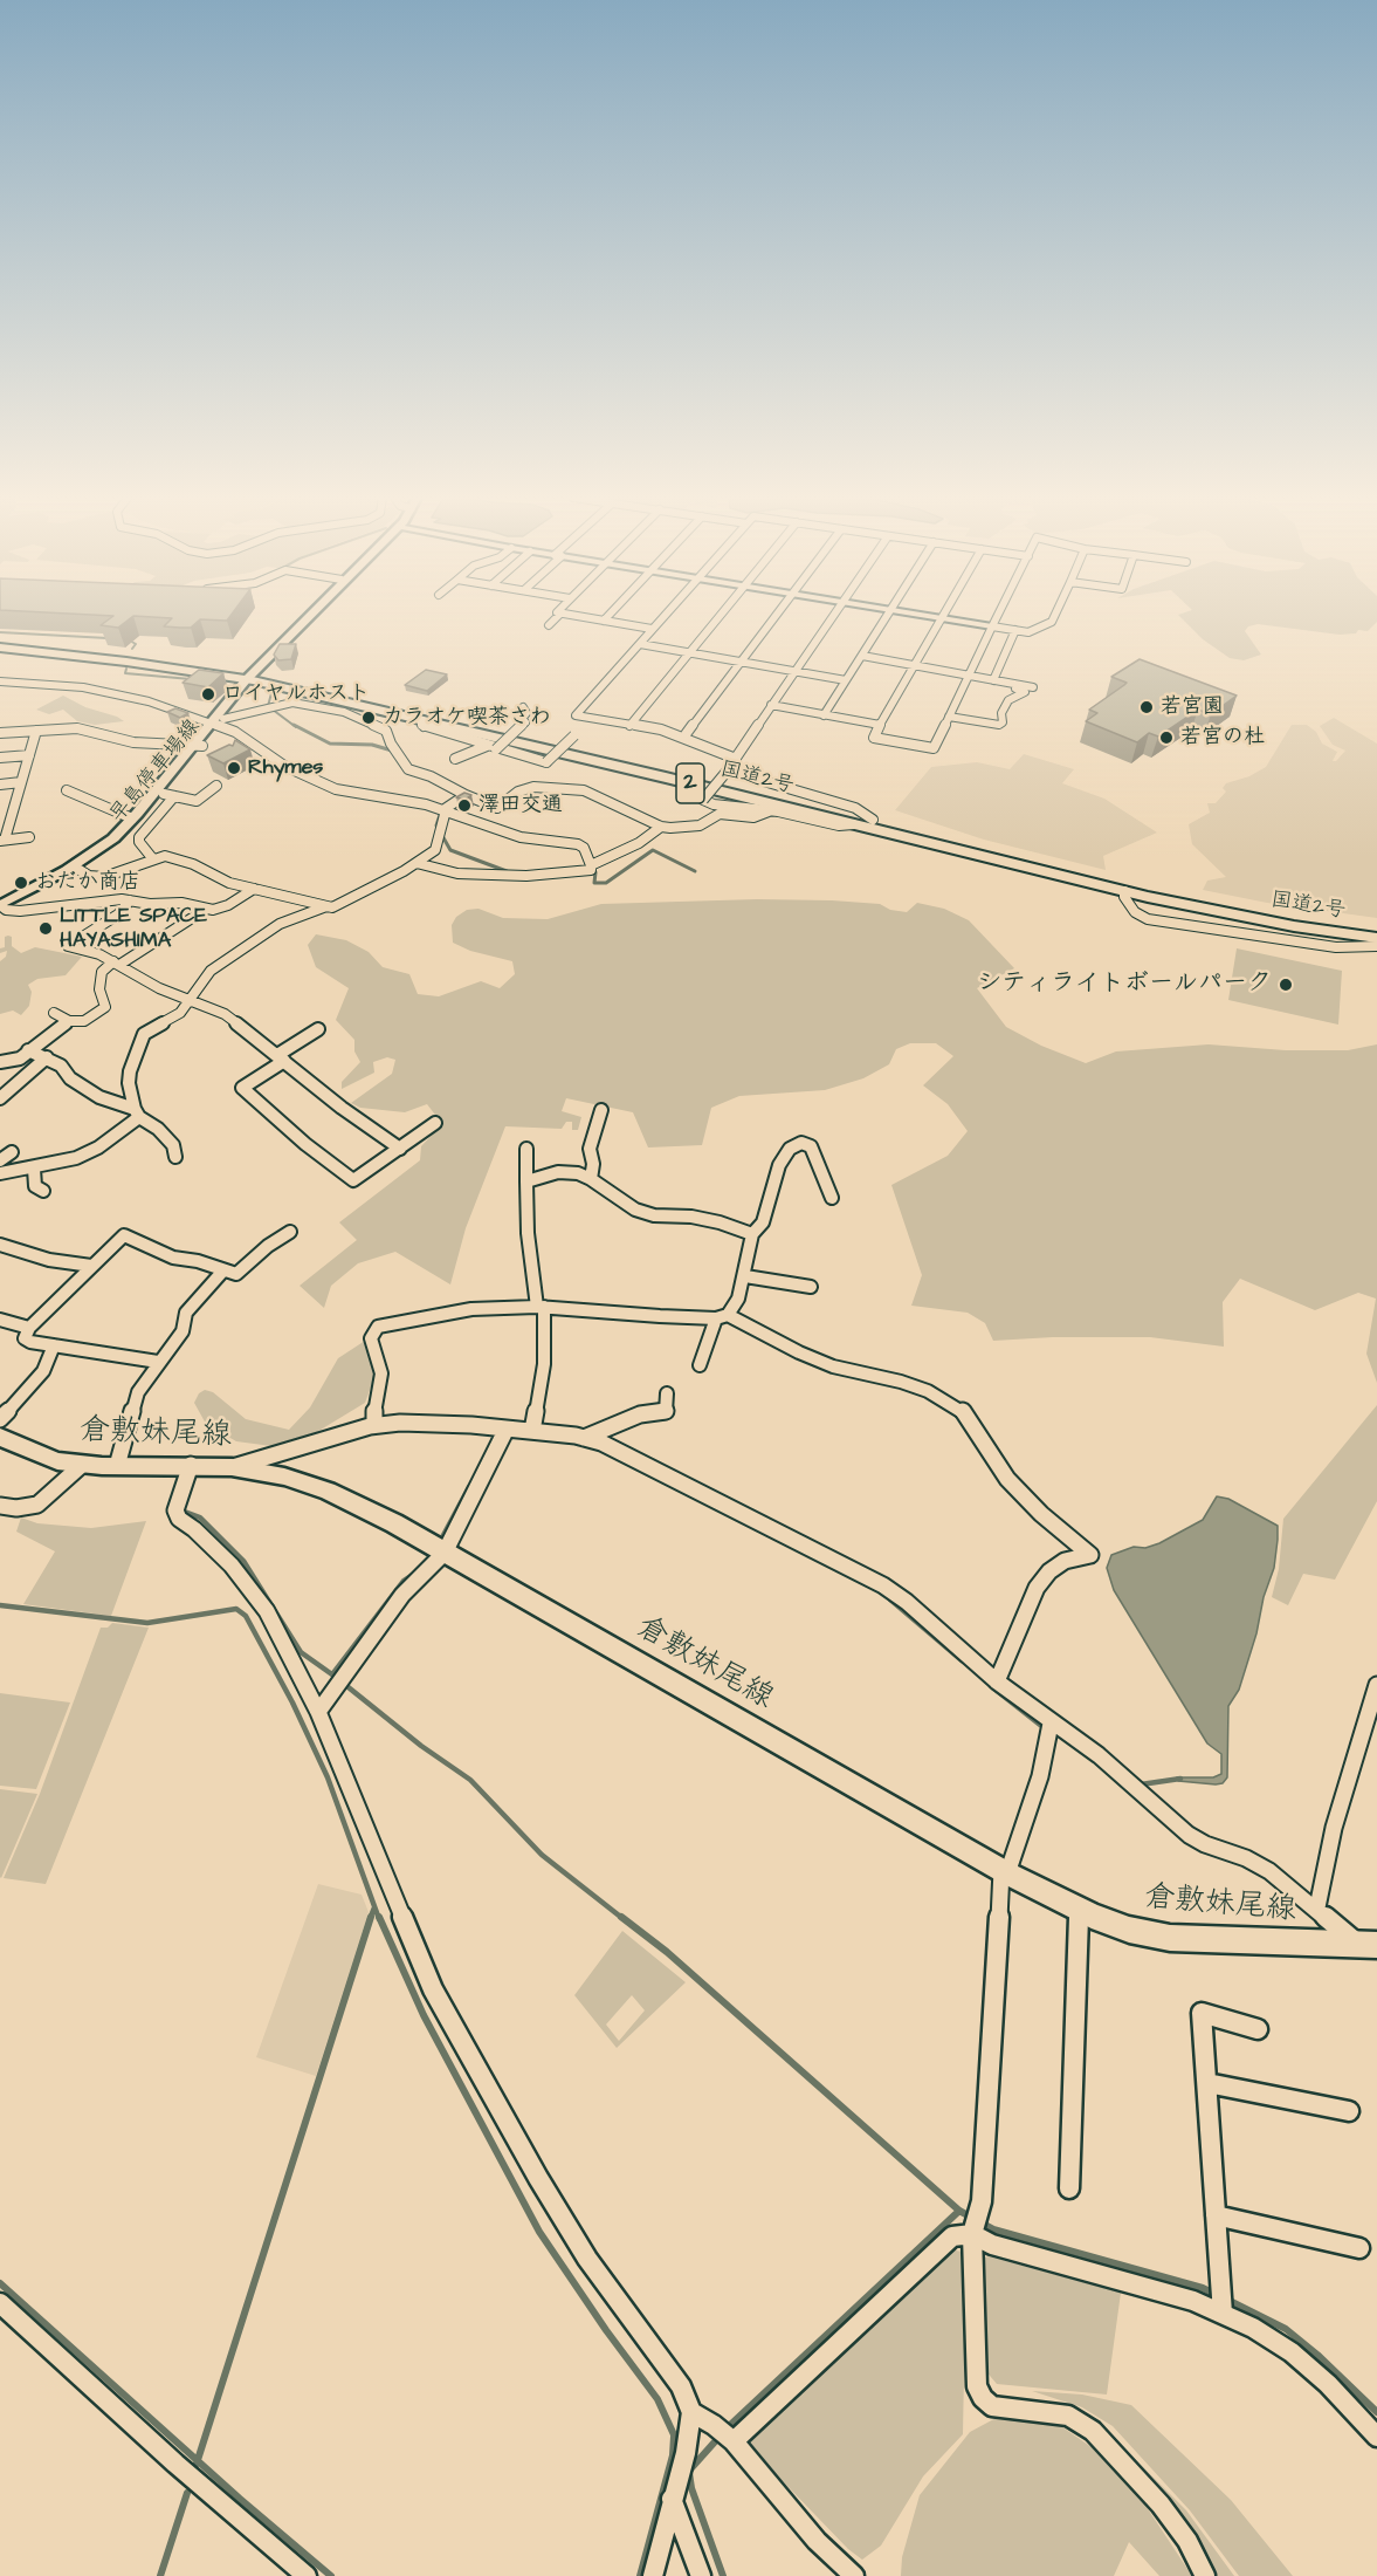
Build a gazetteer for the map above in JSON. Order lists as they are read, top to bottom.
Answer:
{
  "streets": {
    "highway": ["国道2号", "2"],
    "main road": ["早島停車場線", "倉敷妹尾線"]
  },
  "crossings": [
    ["早島停車場線", "国道2号"]
  ],
  "places": [
    "ロイヤルホスト",
    "若宮園",
    "カラオケ喫茶さわ",
    "若宮の杜",
    "Rhymes",
    "澤田交通",
    "おだか商店",
    "LITTLE SPACE HAYASHIMA",
    "シティライトボールパーク"
  ]
}
